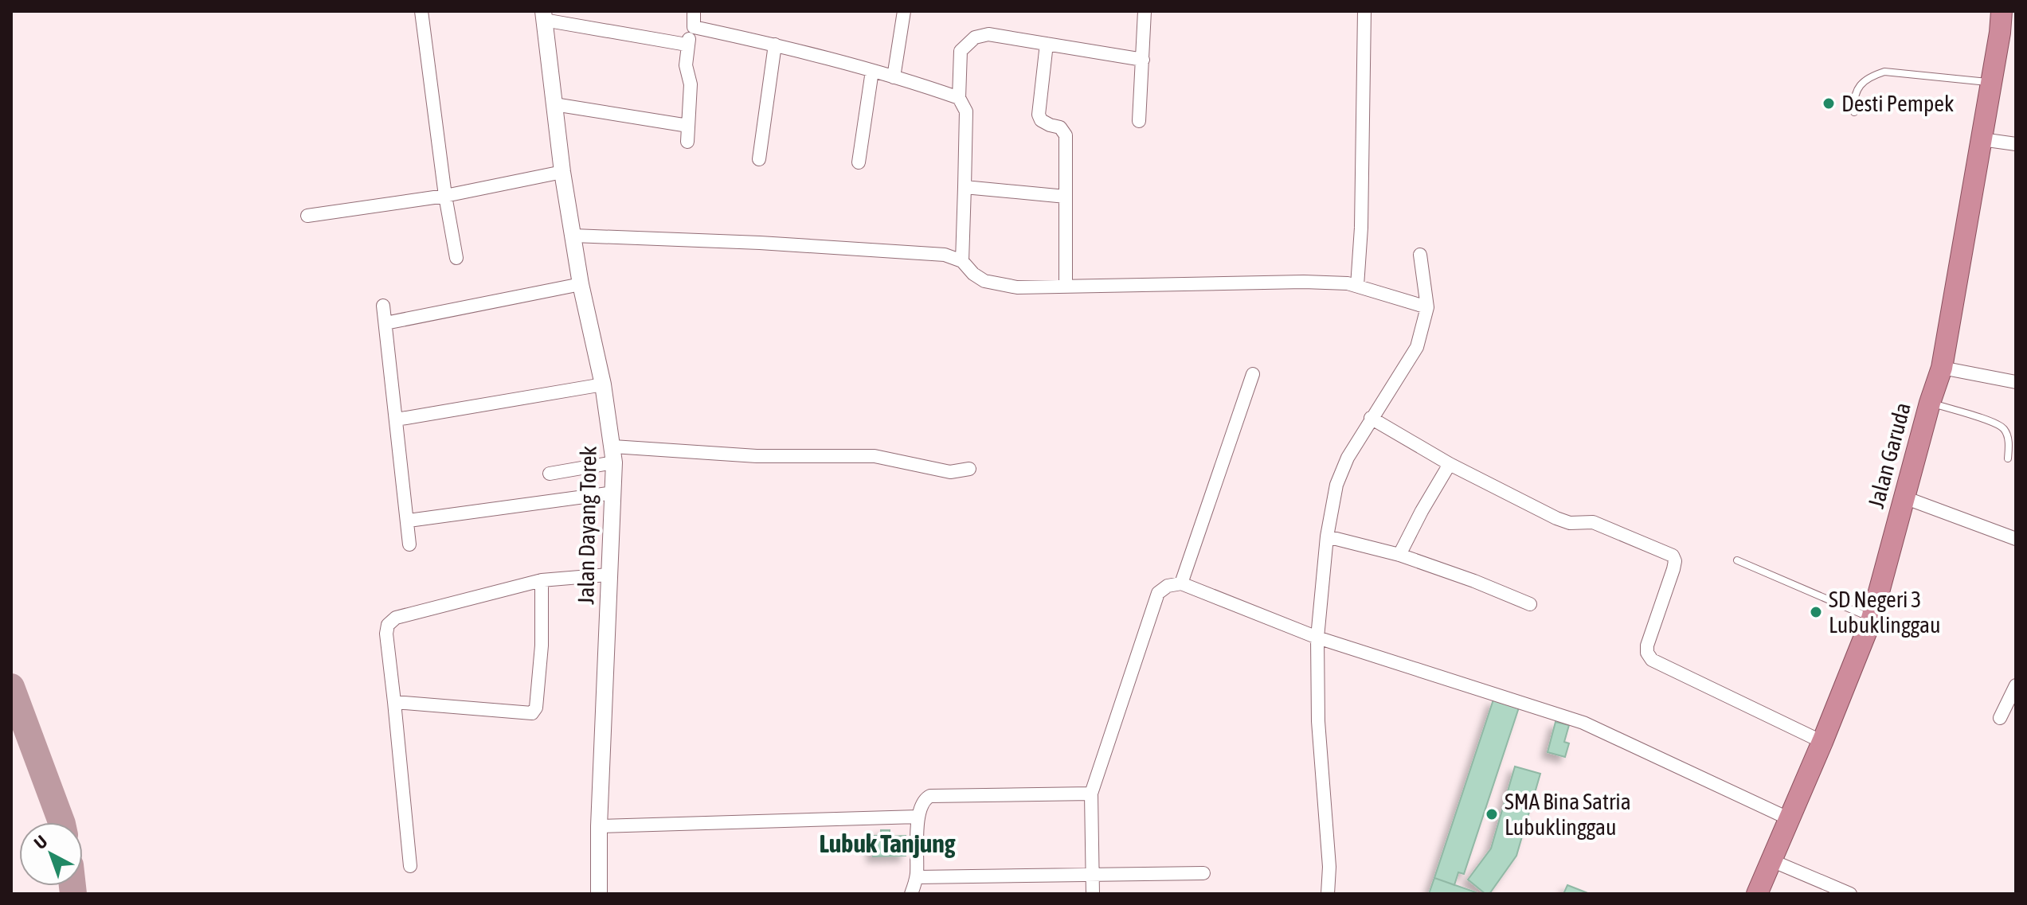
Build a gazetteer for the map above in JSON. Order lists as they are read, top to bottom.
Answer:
{
  "streets": {
    "highway": ["Jalan Garuda"],
    "street": ["Jalan Dayang Torek"]
  },
  "districts": ["Lubuk Tanjung"],
  "places": ["Desti Pempek", "SD Negeri 3 Lubuklinggau", "SMA Bina Satria Lubuklinggau"],
  "north": "top left"
}
